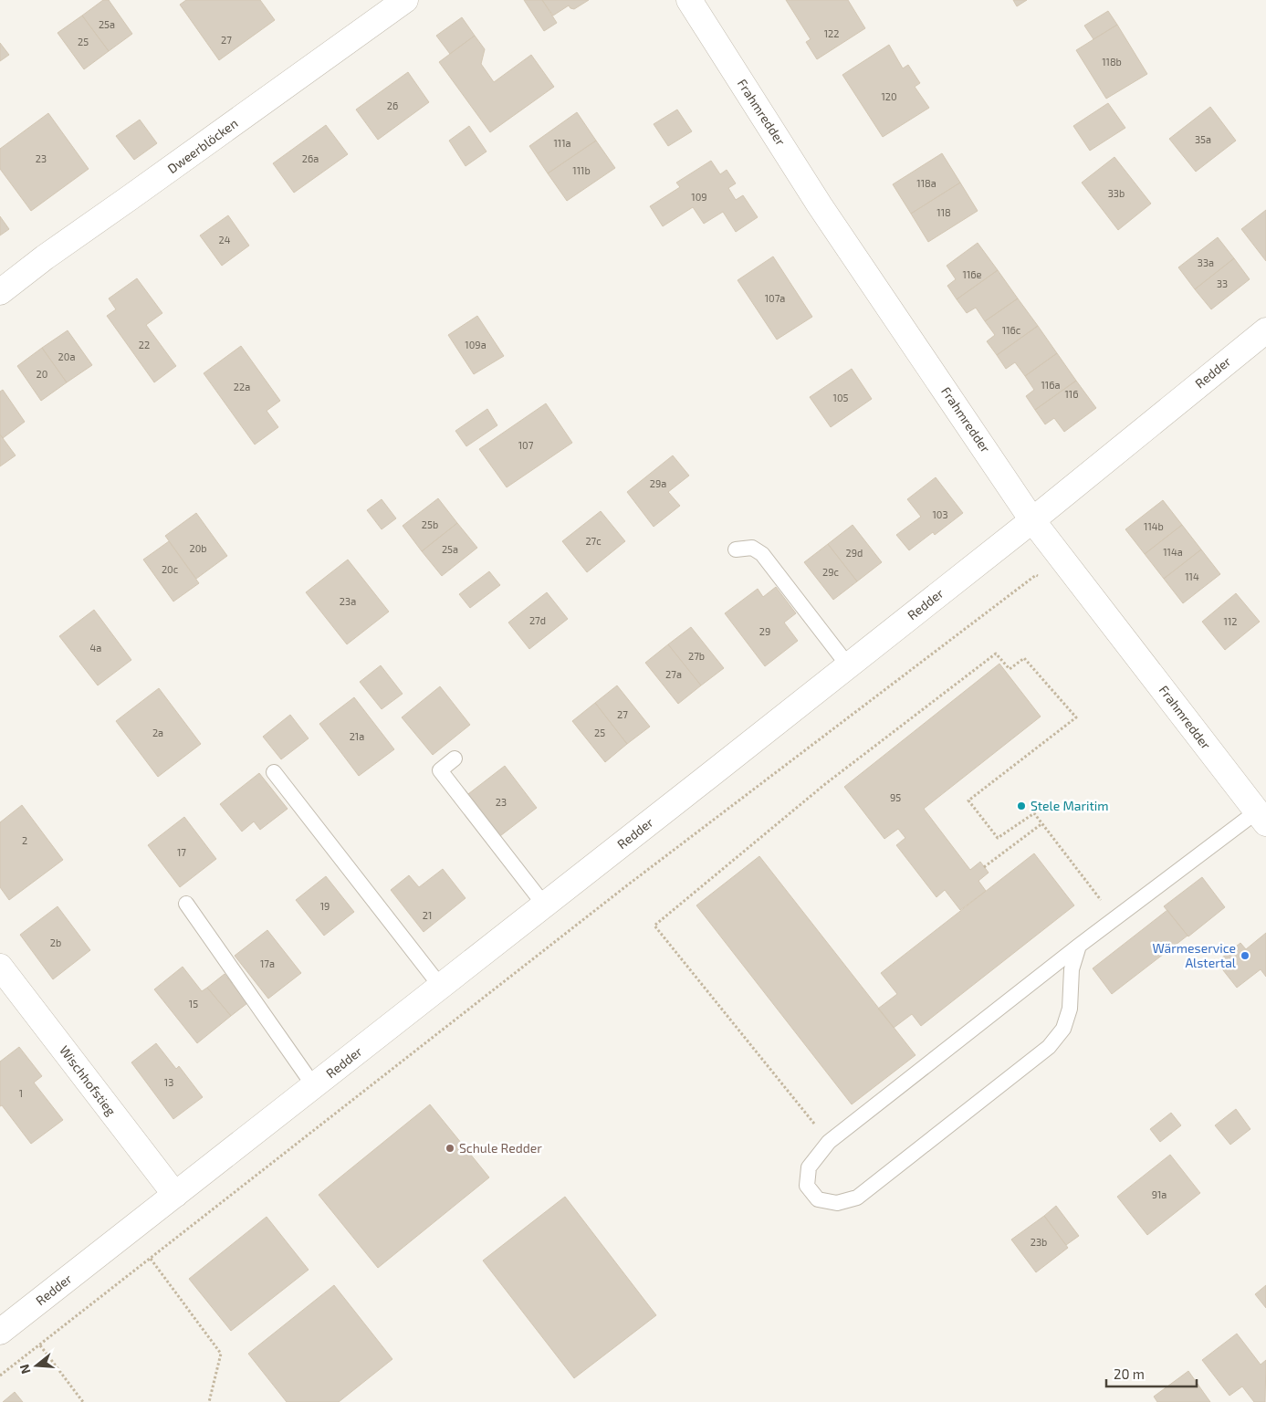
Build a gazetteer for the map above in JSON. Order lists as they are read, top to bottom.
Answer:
{
  "streets": {
    "street": [
      "Frahmredder",
      "Dweerblöcken",
      "Redder",
      "Wischhofstieg"
    ]
  },
  "crossings": [
    ["Frahmredder", "Redder"],
    ["Redder", "Wischhofstieg"]
  ],
  "places": ["Stele Maritim", "Wärmeservice Alstertal", "Schule Redder"],
  "house_numbers": [
    "25a",
    "122",
    "27",
    "25",
    "118b",
    "120",
    "26",
    "35a",
    "111a",
    "23",
    "26a",
    "111b",
    "118a",
    "33b",
    "109",
    "118",
    "24",
    "33a",
    "116e",
    "33",
    "107a",
    "116c",
    "22",
    "109a",
    "20a",
    "20",
    "116a",
    "22a",
    "116",
    "105",
    "107",
    "29a",
    "103",
    "25b",
    "114b",
    "27c",
    "20b",
    "25a",
    "114a",
    "29d",
    "20c",
    "29c",
    "114",
    "23a",
    "27d",
    "112",
    "29",
    "4a",
    "27b",
    "27a",
    "27",
    "2a",
    "25",
    "21a",
    "95",
    "23",
    "2",
    "17",
    "19",
    "21",
    "2b",
    "17a",
    "15",
    "13",
    "1",
    "91a",
    "23b"
  ],
  "scale_bar": "20 m",
  "north": "left"
}
